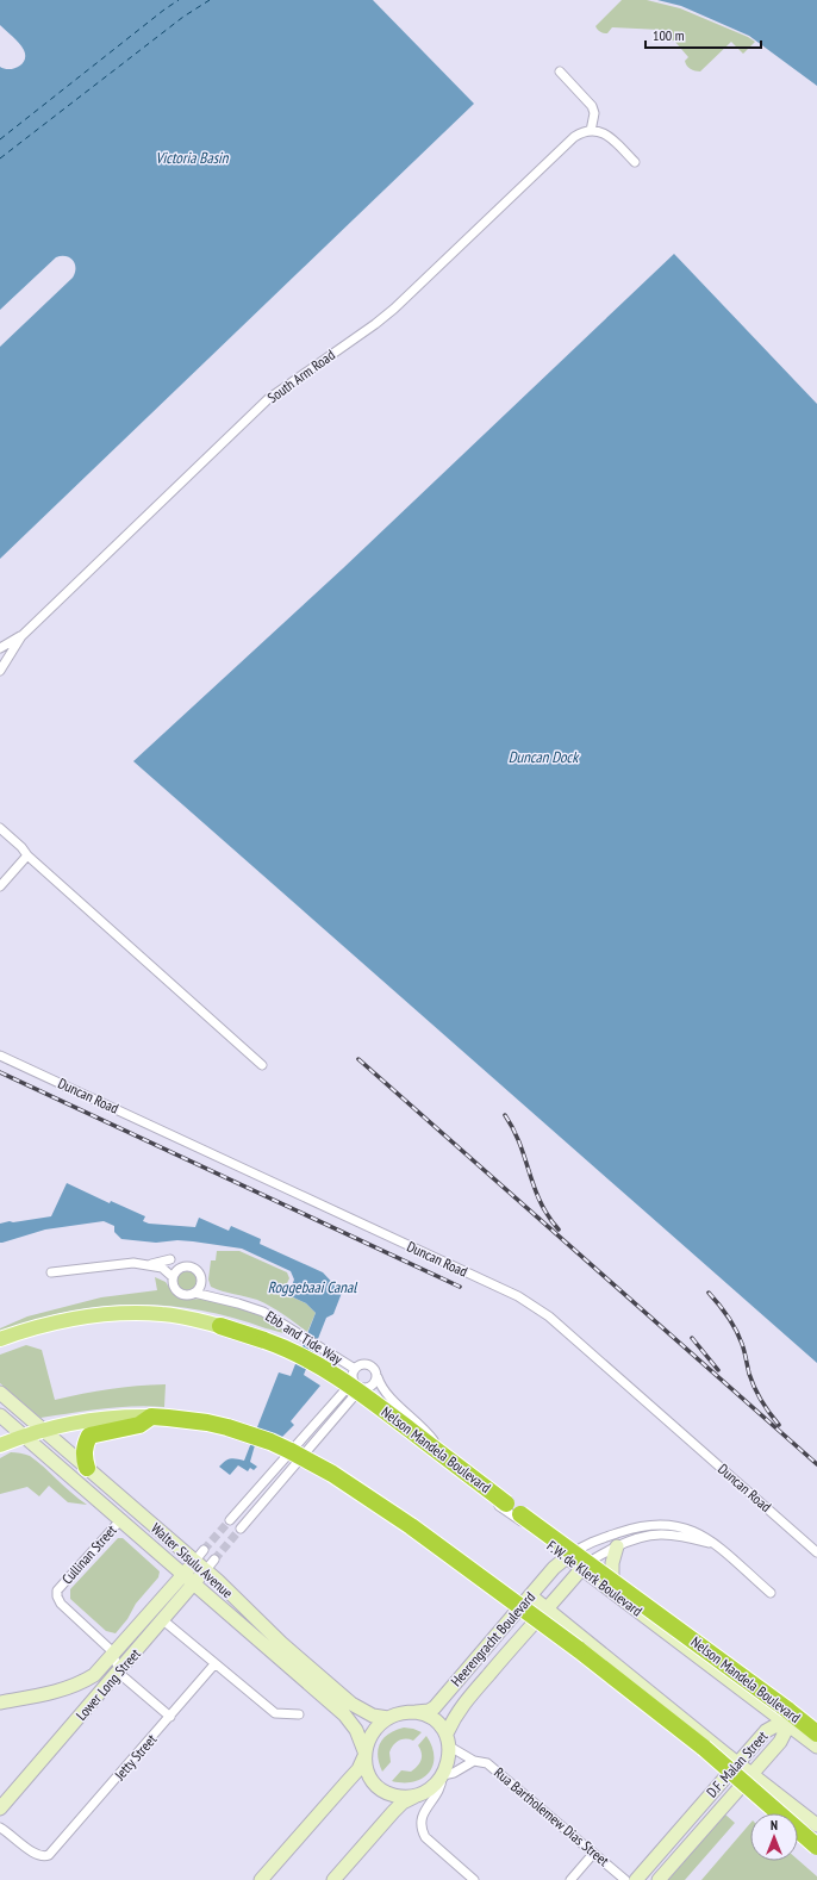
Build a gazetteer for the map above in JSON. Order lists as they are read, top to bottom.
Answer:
{
  "streets": {
    "highway": ["Nelson Mandela Boulevard"],
    "street": [
      "South Arm Road",
      "Duncan Road",
      "Ebb and Tide Way",
      "Cullinan Street",
      "Walter Sisulu Avenue",
      "F.W. de Klerk Boulevard",
      "Heerengracht Boulevard",
      "Lower Long Street",
      "Jetty Street",
      "D.F. Malan Street",
      "Rua Bartholemew Dias Street"
    ]
  },
  "crossings": [
    ["Ebb and Tide Way", "F.W. de Klerk Boulevard"],
    ["Nelson Mandela Boulevard", "F.W. de Klerk Boulevard"],
    ["Nelson Mandela Boulevard", "D.F. Malan Street"],
    ["Cullinan Street", "Walter Sisulu Avenue"],
    ["Walter Sisulu Avenue", "Heerengracht Boulevard"],
    ["Walter Sisulu Avenue", "Lower Long Street"],
    ["Walter Sisulu Avenue", "Rua Bartholemew Dias Street"],
    ["F.W. de Klerk Boulevard", "Heerengracht Boulevard"],
    ["F.W. de Klerk Boulevard", "D.F. Malan Street"],
    ["Heerengracht Boulevard", "Rua Bartholemew Dias Street"]
  ],
  "water": ["Victoria Basin", "Duncan Dock", "Roggebaai Canal"],
  "scale_bar": "100 m",
  "north": "top"
}
